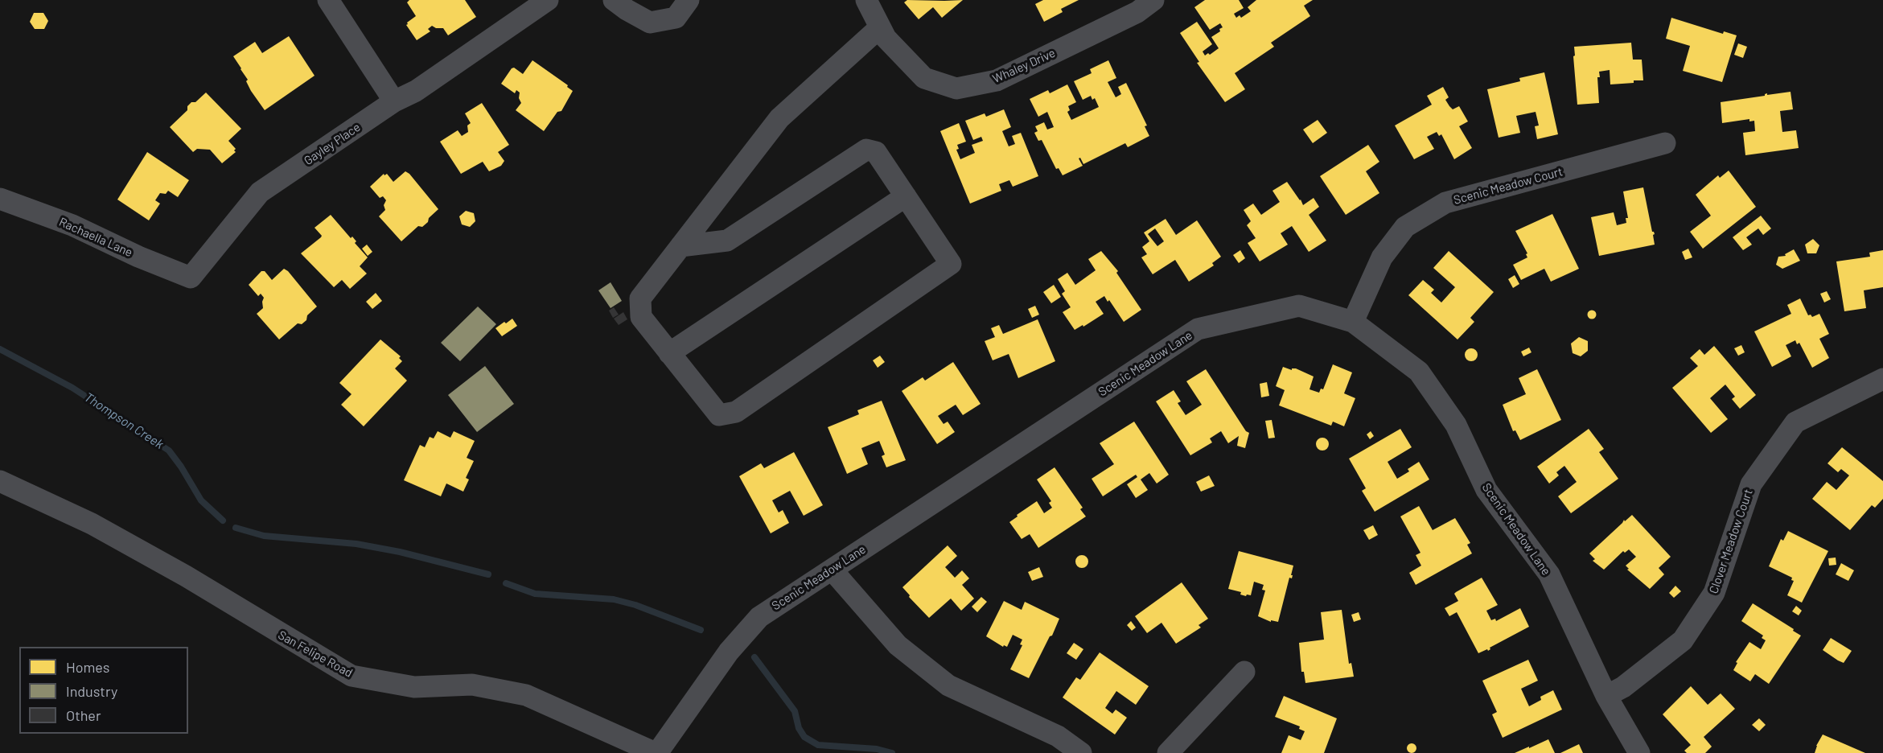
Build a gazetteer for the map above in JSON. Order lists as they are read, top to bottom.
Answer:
{
  "streets": {
    "street": [
      "Whaley Drive",
      "Gayley Place",
      "Scenic Meadow Court",
      "Rachaella Lane",
      "Scenic Meadow Lane",
      "Clover Meadow Court",
      "San Felipe Road"
    ]
  },
  "crossings": [
    ["Gayley Place", "Rachaella Lane"],
    ["Scenic Meadow Court", "Scenic Meadow Lane"],
    ["Scenic Meadow Lane", "Clover Meadow Court"],
    ["Scenic Meadow Lane", "San Felipe Road"]
  ],
  "water": ["Thompson Creek"],
  "legend": ["Homes", "Industry", "Other"]
}
